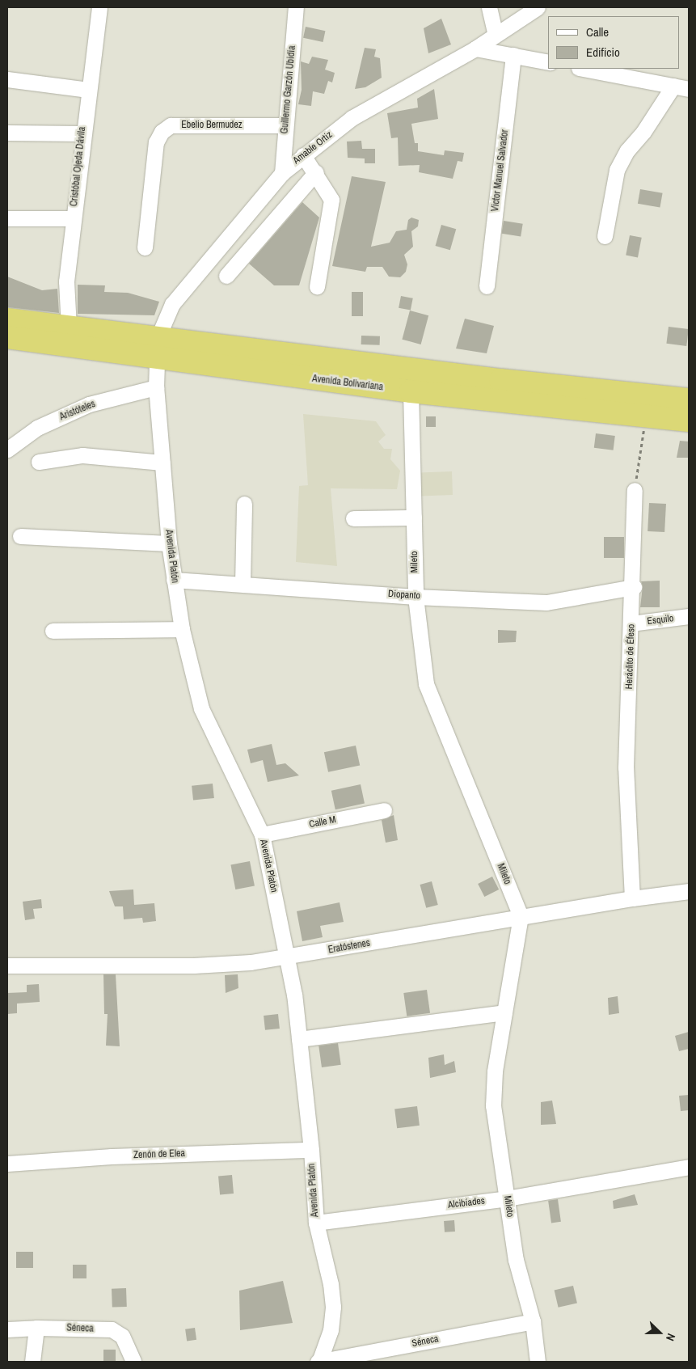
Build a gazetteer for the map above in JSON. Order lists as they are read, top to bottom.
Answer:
{
  "streets": {
    "highway": ["Avenida Bolivariana"],
    "street": [
      "Guillermo Garzón Ubidia",
      "Ebelio Bermudez",
      "Amable Ortiz",
      "Cristóbal Ojeda Dávila",
      "Victor Manuel Salvador",
      "Aristóteles",
      "Avenida Platón",
      "Mileto",
      "Diopanto",
      "Esquilo",
      "Heráclito de Éfeso",
      "Calle M",
      "Eratóstenes",
      "Zenón de Elea",
      "Alcibíades",
      "Séneca"
    ]
  },
  "crossings": [
    ["Guillermo Garzón Ubidia", "Ebelio Bermudez"],
    ["Guillermo Garzón Ubidia", "Amable Ortiz"],
    ["Amable Ortiz", "Avenida Bolivariana"],
    ["Amable Ortiz", "Avenida Platón"],
    ["Cristóbal Ojeda Dávila", "Avenida Bolivariana"],
    ["Avenida Bolivariana", "Avenida Platón"],
    ["Avenida Bolivariana", "Mileto"],
    ["Aristóteles", "Avenida Platón"],
    ["Avenida Platón", "Diopanto"],
    ["Avenida Platón", "Calle M"],
    ["Avenida Platón", "Eratóstenes"],
    ["Avenida Platón", "Zenón de Elea"],
    ["Avenida Platón", "Alcibíades"],
    ["Avenida Platón", "Séneca"],
    ["Mileto", "Diopanto"],
    ["Mileto", "Eratóstenes"],
    ["Mileto", "Alcibíades"],
    ["Mileto", "Séneca"],
    ["Diopanto", "Heráclito de Éfeso"],
    ["Esquilo", "Heráclito de Éfeso"],
    ["Heráclito de Éfeso", "Eratóstenes"]
  ],
  "legend": ["Calle", "Edificio"],
  "north": "right"
}
